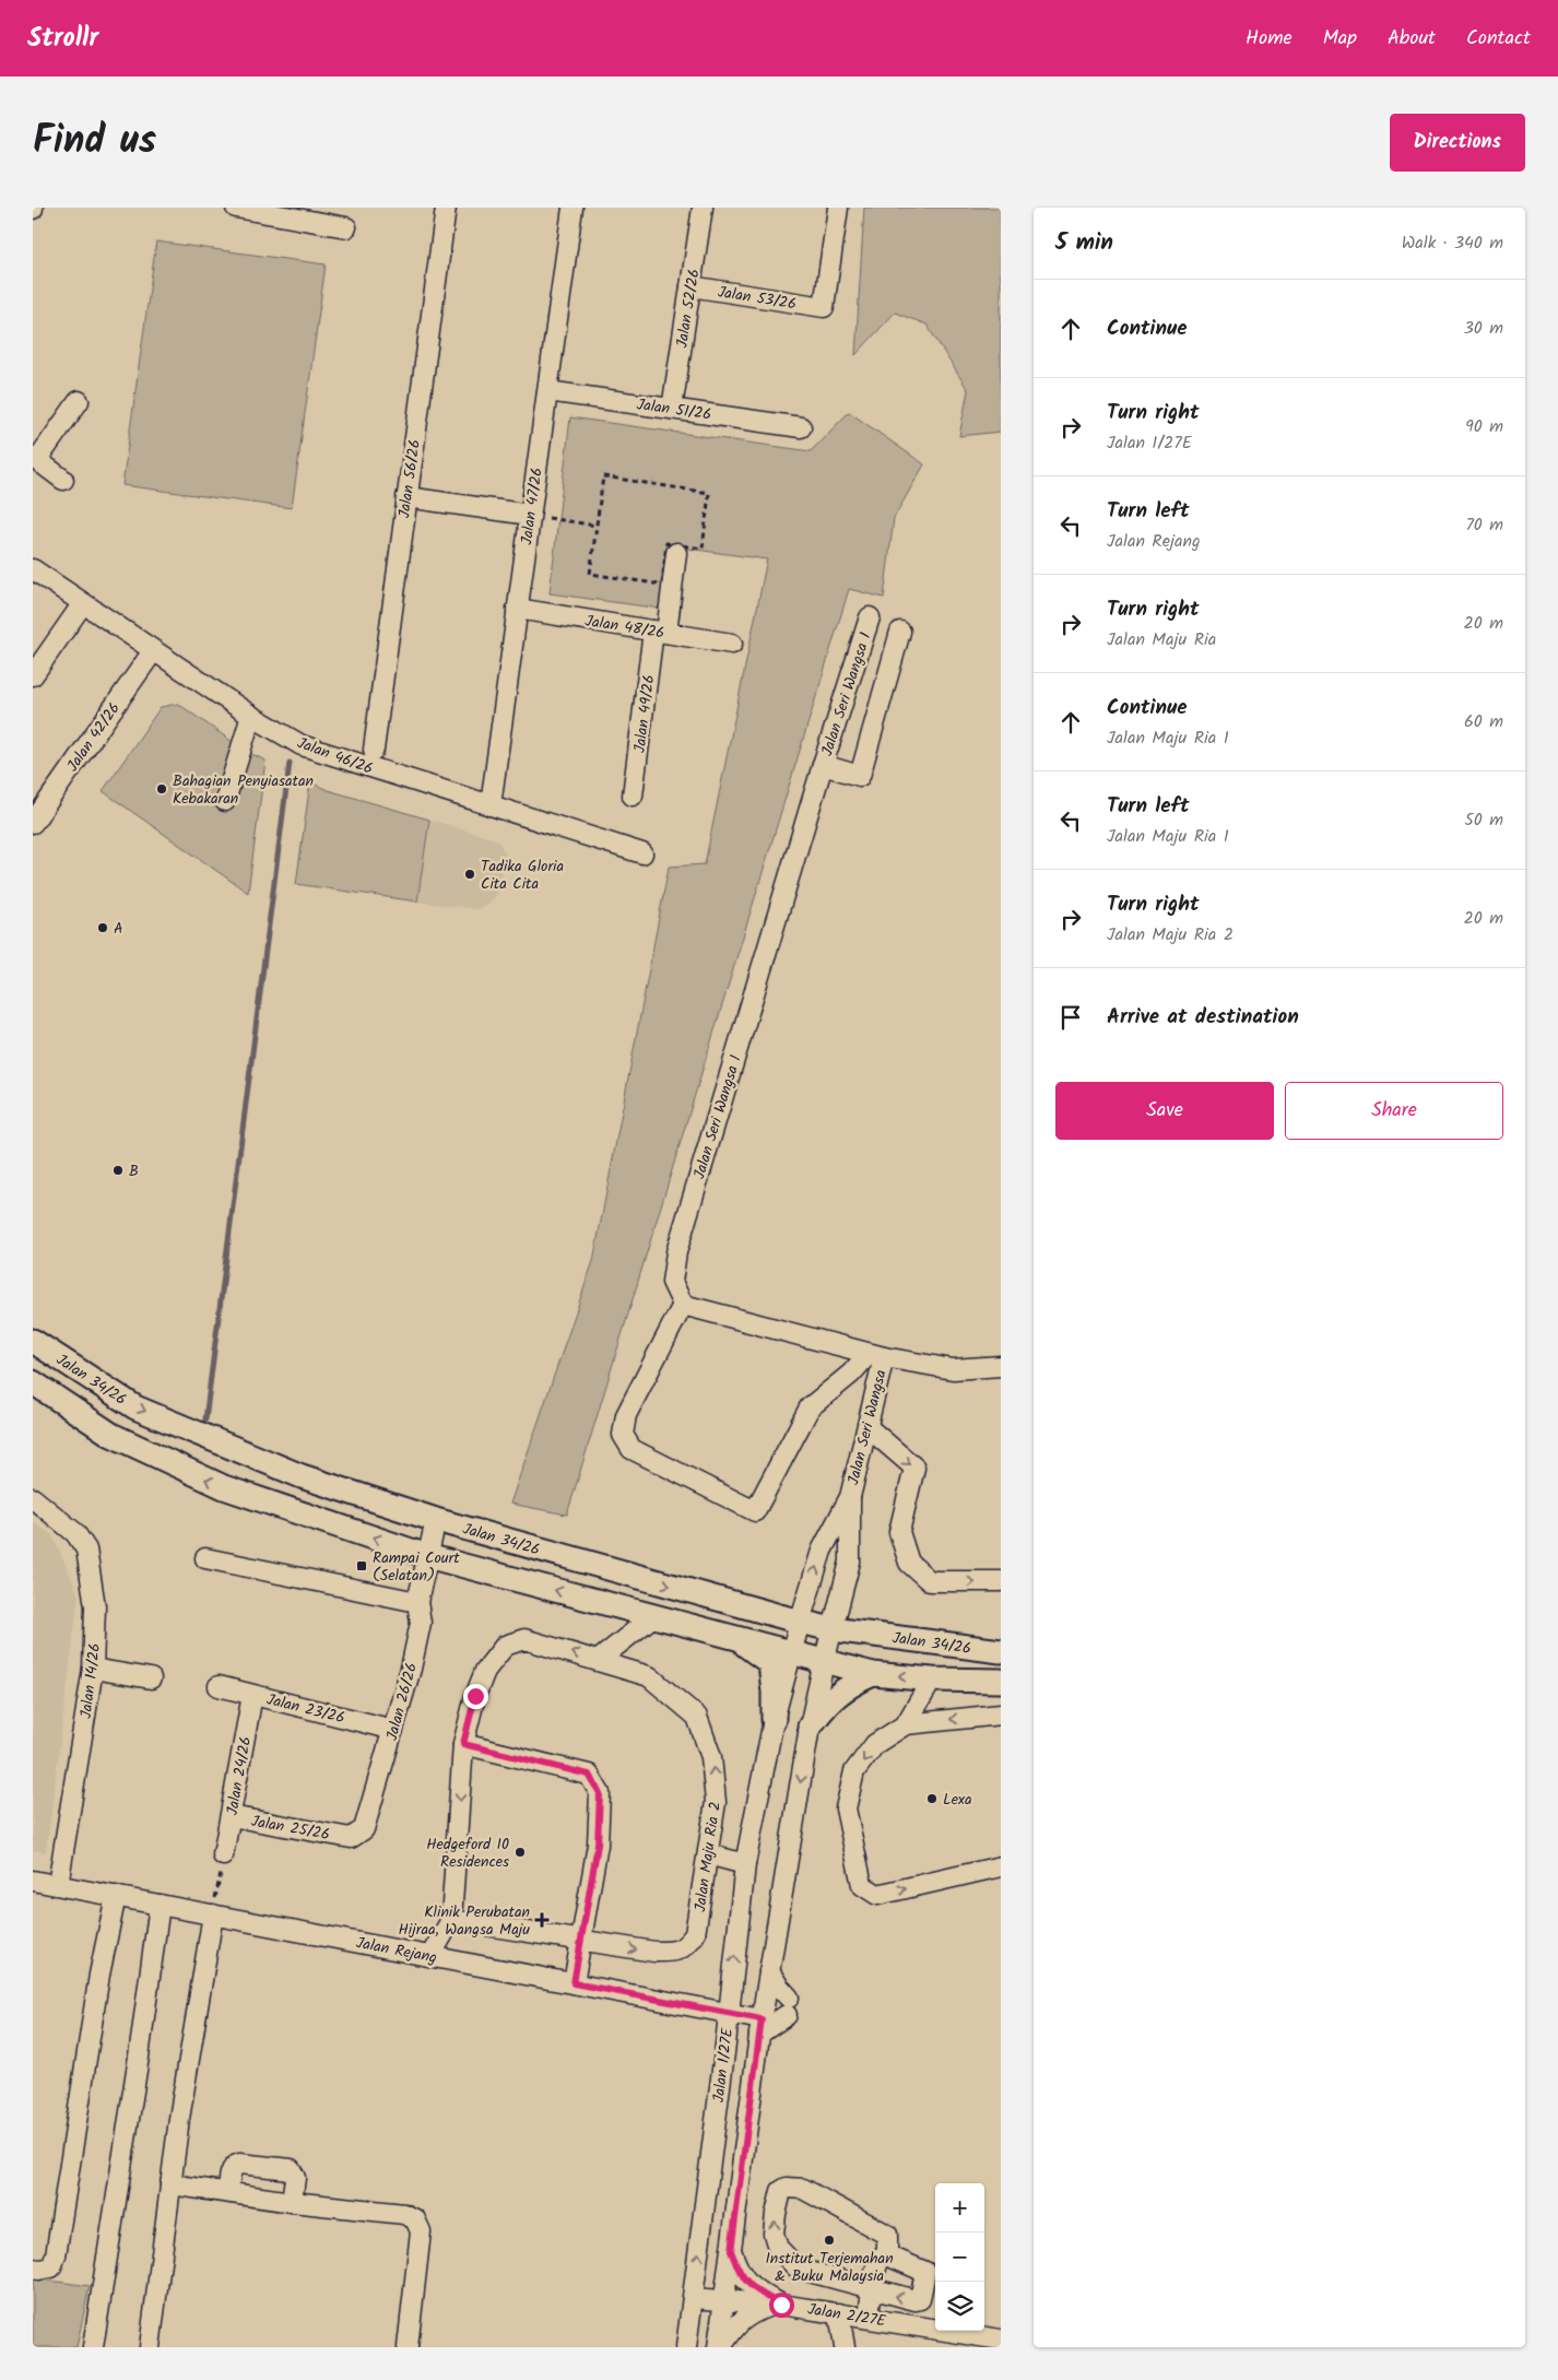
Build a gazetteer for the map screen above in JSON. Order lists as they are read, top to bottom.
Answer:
{
  "streets": {
    "main road": ["Jalan 34/26"],
    "street": [
      "Jalan 53/26",
      "Jalan 52/26",
      "Jalan 51/26",
      "Jalan 56/26",
      "Jalan 47/26",
      "Jalan 48/26",
      "Jalan Seri Wangsa 1",
      "Jalan 49/26",
      "Jalan 42/26",
      "Jalan 46/26",
      "Jalan Seri Wangsa",
      "Jalan 14/26",
      "Jalan 26/26",
      "Jalan 23/26",
      "Jalan 24/26",
      "Jalan 25/26",
      "Jalan Maju Ria 2",
      "Jalan Rejang",
      "Jalan 1/27E",
      "Jalan 2/27E"
    ]
  },
  "crossings": [
    ["Jalan 53/26", "Jalan 52/26"],
    ["Jalan 52/26", "Jalan 51/26"],
    ["Jalan 51/26", "Jalan 47/26"],
    ["Jalan 47/26", "Jalan 48/26"],
    ["Jalan 47/26", "Jalan 46/26"],
    ["Jalan 48/26", "Jalan 49/26"],
    ["Jalan 42/26", "Jalan 46/26"],
    ["Jalan 34/26", "Jalan Seri Wangsa"],
    ["Jalan 34/26", "Jalan 26/26"],
    ["Jalan 14/26", "Jalan Rejang"],
    ["Jalan 26/26", "Jalan 23/26"],
    ["Jalan 26/26", "Jalan 25/26"],
    ["Jalan 23/26", "Jalan 24/26"],
    ["Jalan 24/26", "Jalan 25/26"],
    ["Jalan Rejang", "Jalan 1/27E"],
    ["Jalan 1/27E", "Jalan 2/27E"]
  ],
  "places": {
    "other": [
      "Bahagian Penyiasatan Kebakaran",
      "Tadika Gloria Cita Cita",
      "A",
      "B",
      "Lexa",
      "Hedgeford 10 Residences",
      "Institut Terjemahan & Buku Malaysia"
    ],
    "transit": ["Rampai Court (Selatan)"],
    "health": ["Klinik Perubatan Hijraa, Wangsa Maju"]
  },
  "page": {
    "header": "Strollr",
    "nav": [
      "Home",
      "Map",
      "About",
      "Contact"
    ],
    "title": "Find us",
    "buttons": [
      "Directions",
      ["Save", "Share"]
    ],
    "heading": ["5 min", "Walk · 340 m"],
    "list": [
      ["Continue", "30 m"],
      ["Turn right", "Jalan 1/27E", "90 m"],
      ["Turn left", "Jalan Rejang", "70 m"],
      ["Turn right", "Jalan Maju Ria", "20 m"],
      ["Continue", "Jalan Maju Ria 1", "60 m"],
      ["Turn left", "Jalan Maju Ria 1", "50 m"],
      ["Turn right", "Jalan Maju Ria 2", "20 m"],
      "Arrive at destination"
    ],
    "map_buttons": ["+", "−"]
  }
}
